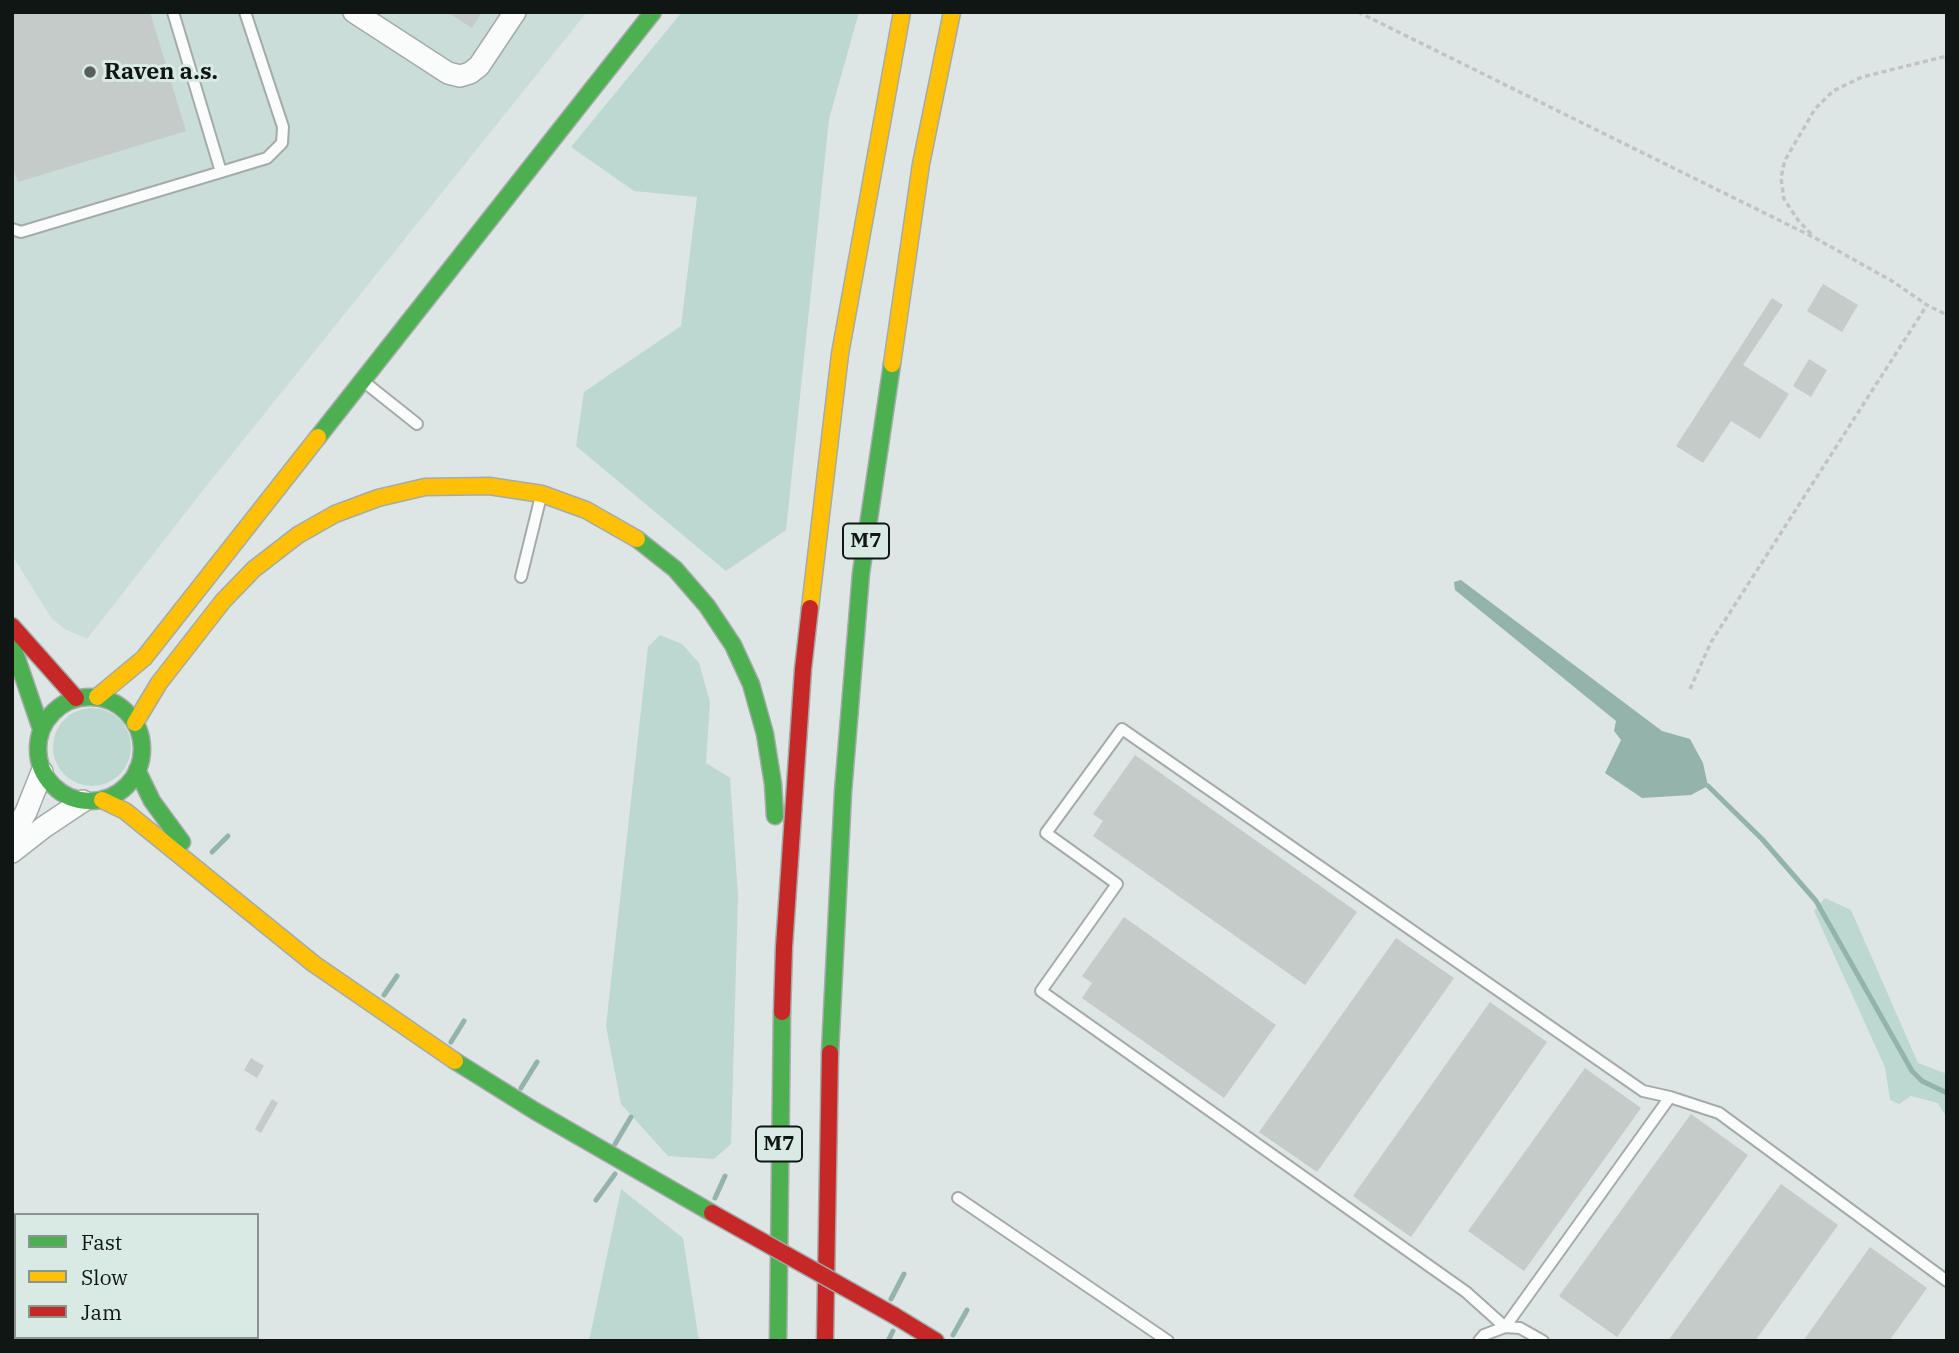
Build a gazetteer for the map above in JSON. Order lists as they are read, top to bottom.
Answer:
{
  "streets": {
    "main road": ["M7"]
  },
  "places": ["Raven a.s."],
  "legend": ["Fast", "Slow", "Jam"]
}
